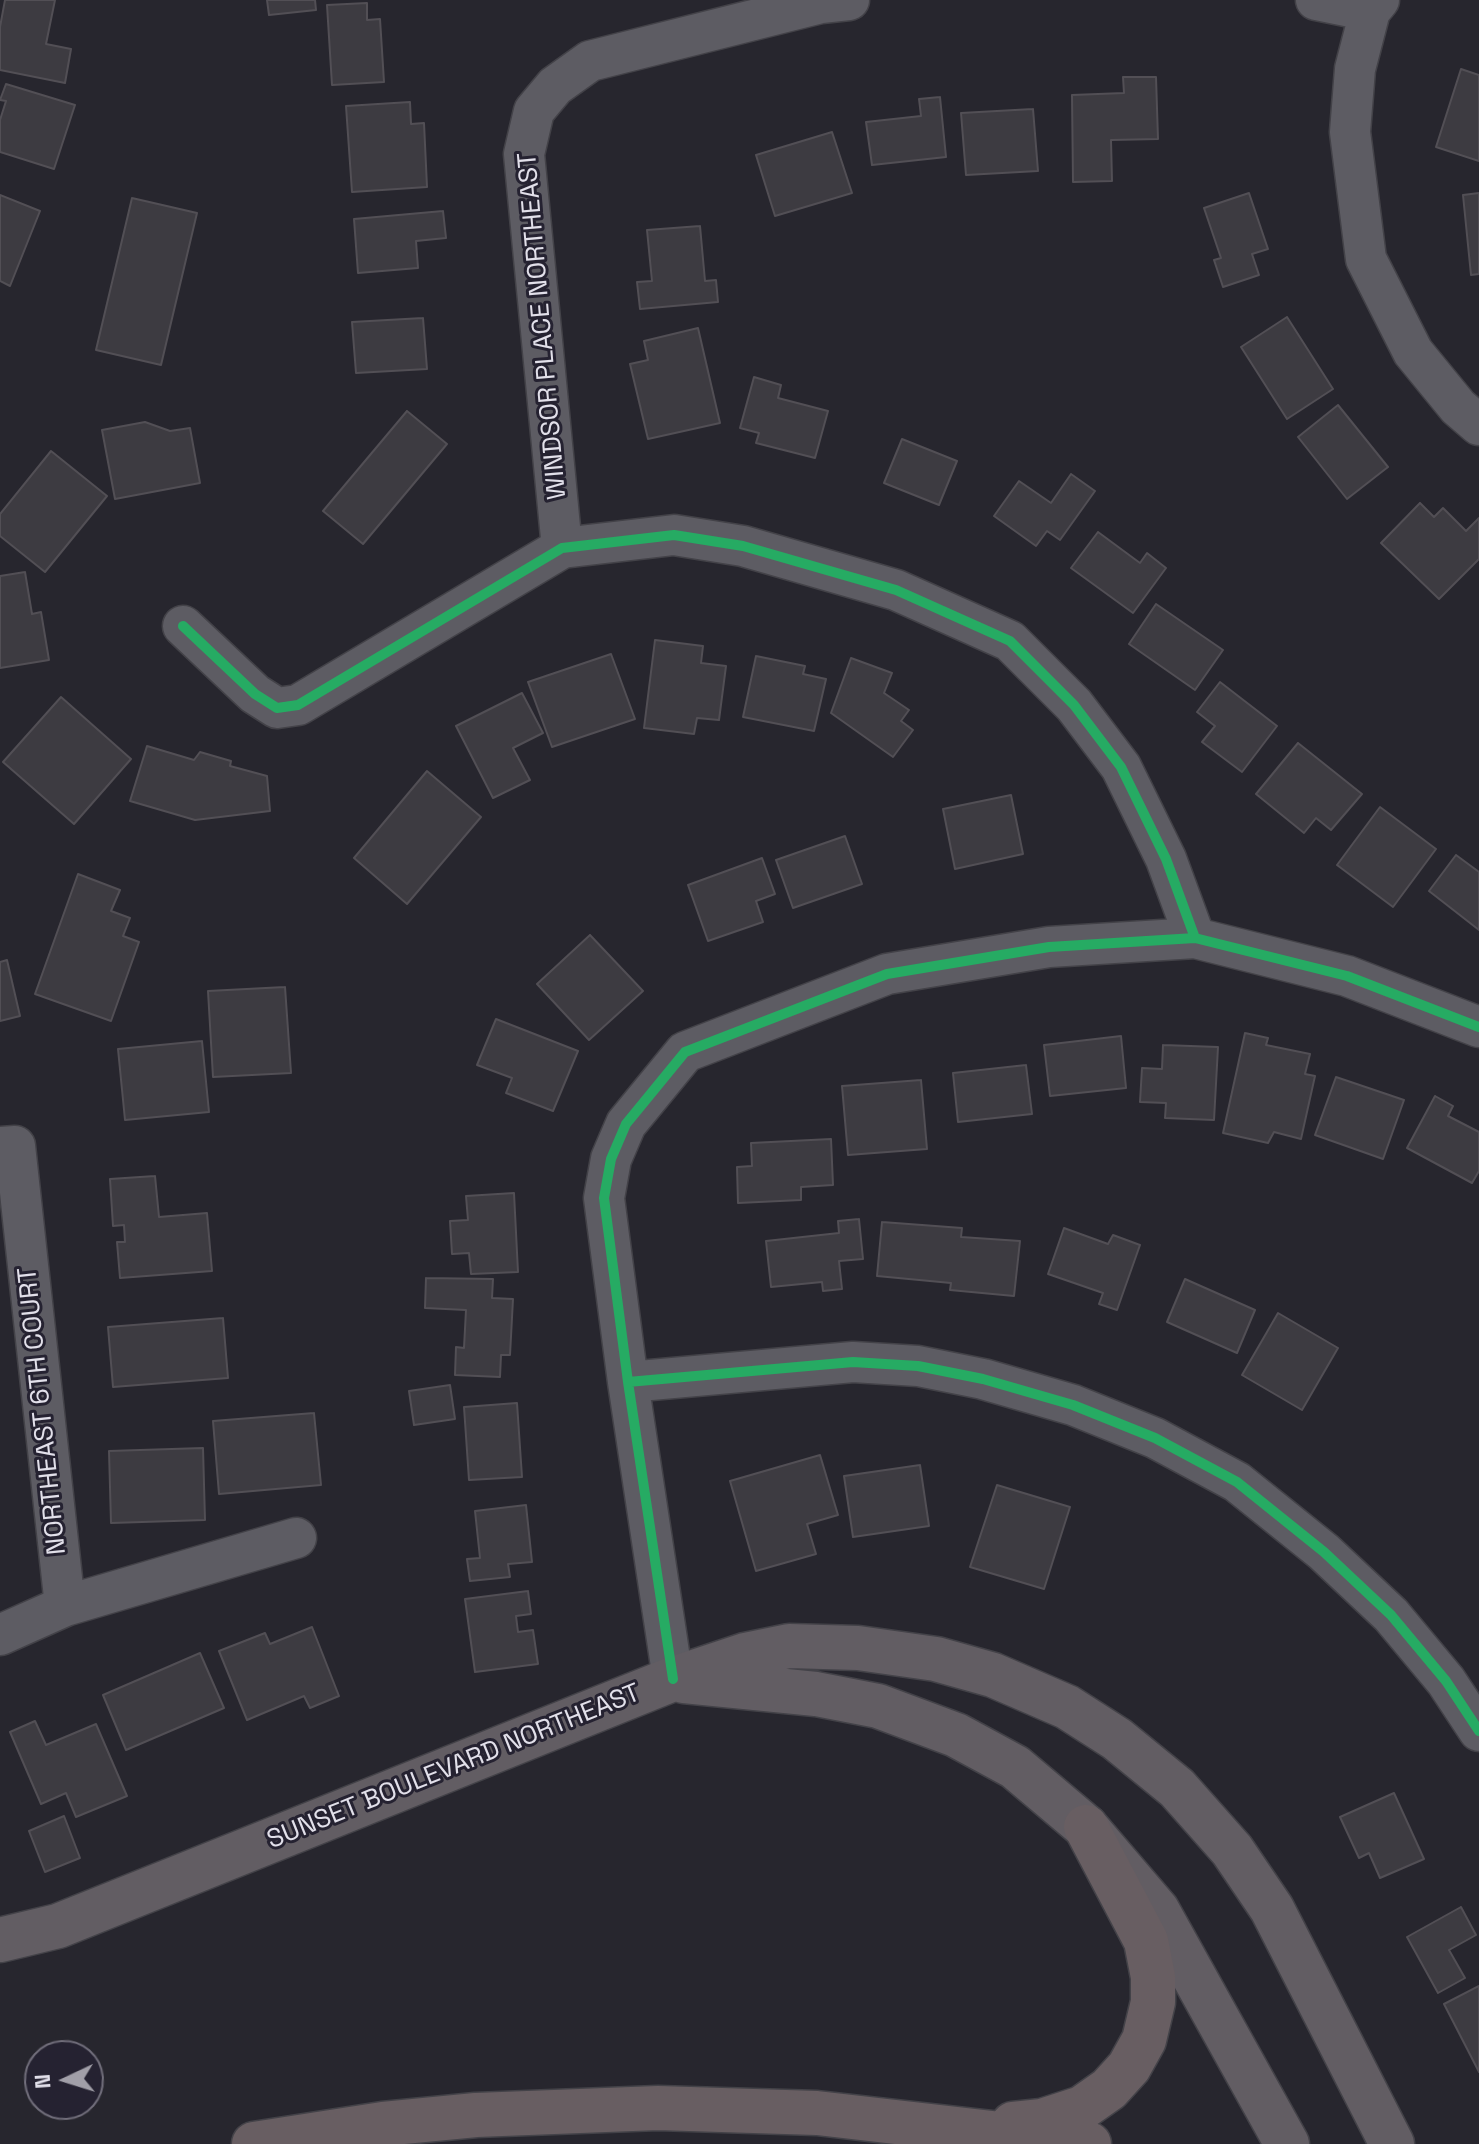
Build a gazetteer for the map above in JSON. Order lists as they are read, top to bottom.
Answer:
{
  "streets": {
    "main road": ["SUNSET BOULEVARD NORTHEAST"],
    "street": ["WINDSOR PLACE NORTHEAST", "NORTHEAST 6TH COURT"]
  },
  "north": "left"
}
